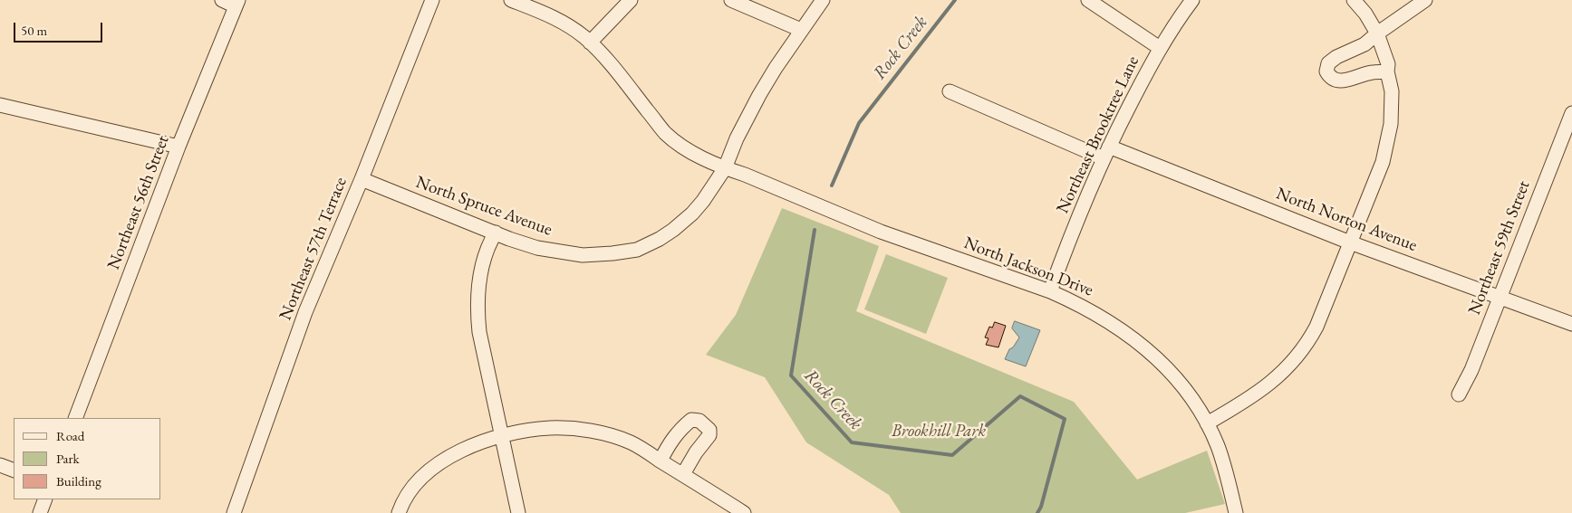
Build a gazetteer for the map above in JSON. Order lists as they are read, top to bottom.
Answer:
{
  "streets": {
    "street": [
      "Northeast Brooktree Lane",
      "Northeast 56th Street",
      "North Spruce Avenue",
      "North Norton Avenue",
      "Northeast 59th Street",
      "Northeast 57th Terrace",
      "North Jackson Drive"
    ]
  },
  "crossings": [
    ["Northeast Brooktree Lane", "North Norton Avenue"],
    ["Northeast Brooktree Lane", "North Jackson Drive"],
    ["North Spruce Avenue", "Northeast 57th Terrace"],
    ["North Spruce Avenue", "North Jackson Drive"],
    ["North Norton Avenue", "Northeast 59th Street"]
  ],
  "water": ["Rock Creek"],
  "parks": ["Brookhill Park"],
  "legend": ["Road", "Park", "Building"],
  "scale_bar": "50 m"
}
